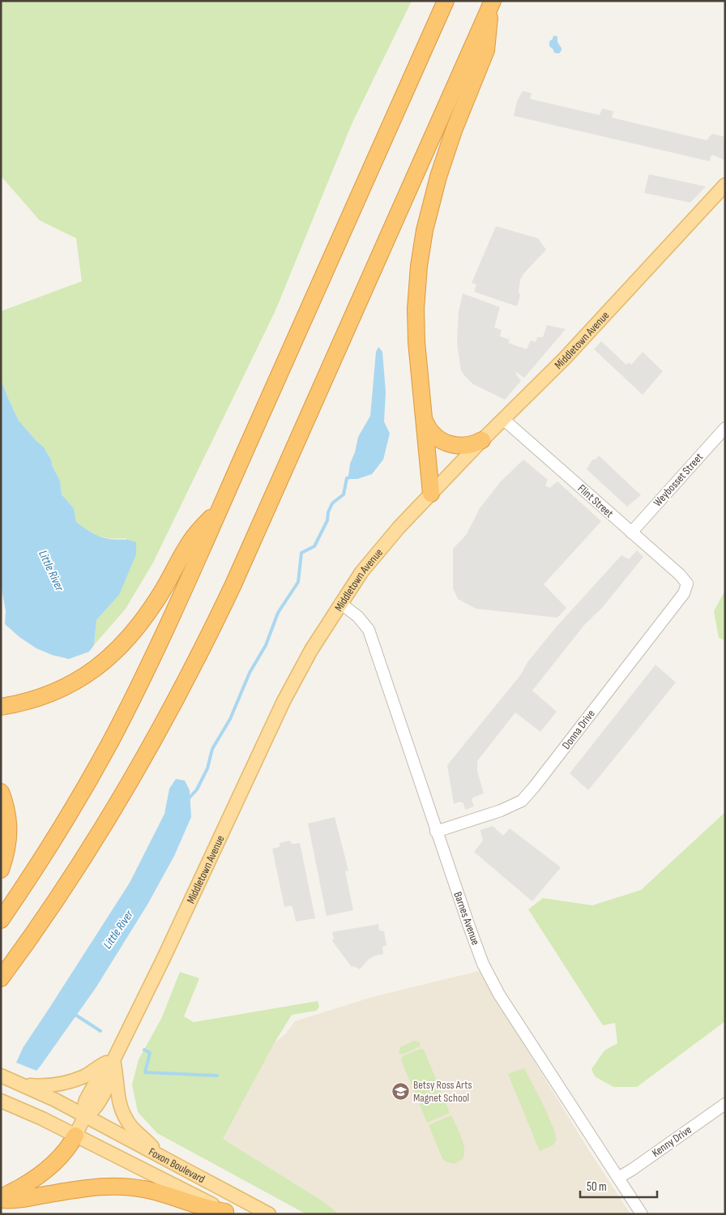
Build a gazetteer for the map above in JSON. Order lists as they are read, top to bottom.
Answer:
{
  "streets": {
    "main road": ["Middletown Avenue", "Foxon Boulevard"],
    "street": [
      "Weybosset Street",
      "Flint Street",
      "Donna Drive",
      "Barnes Avenue",
      "Kenny Drive"
    ]
  },
  "crossings": [
    ["Middletown Avenue", "Flint Street"],
    ["Middletown Avenue", "Barnes Avenue"],
    ["Middletown Avenue", "Foxon Boulevard"],
    ["Weybosset Street", "Flint Street"],
    ["Flint Street", "Donna Drive"],
    ["Donna Drive", "Barnes Avenue"],
    ["Barnes Avenue", "Kenny Drive"]
  ],
  "water": ["Little River"],
  "places": {
    "school or university": ["Betsy Ross Arts Magnet School"]
  },
  "scale_bar": "50 m"
}
